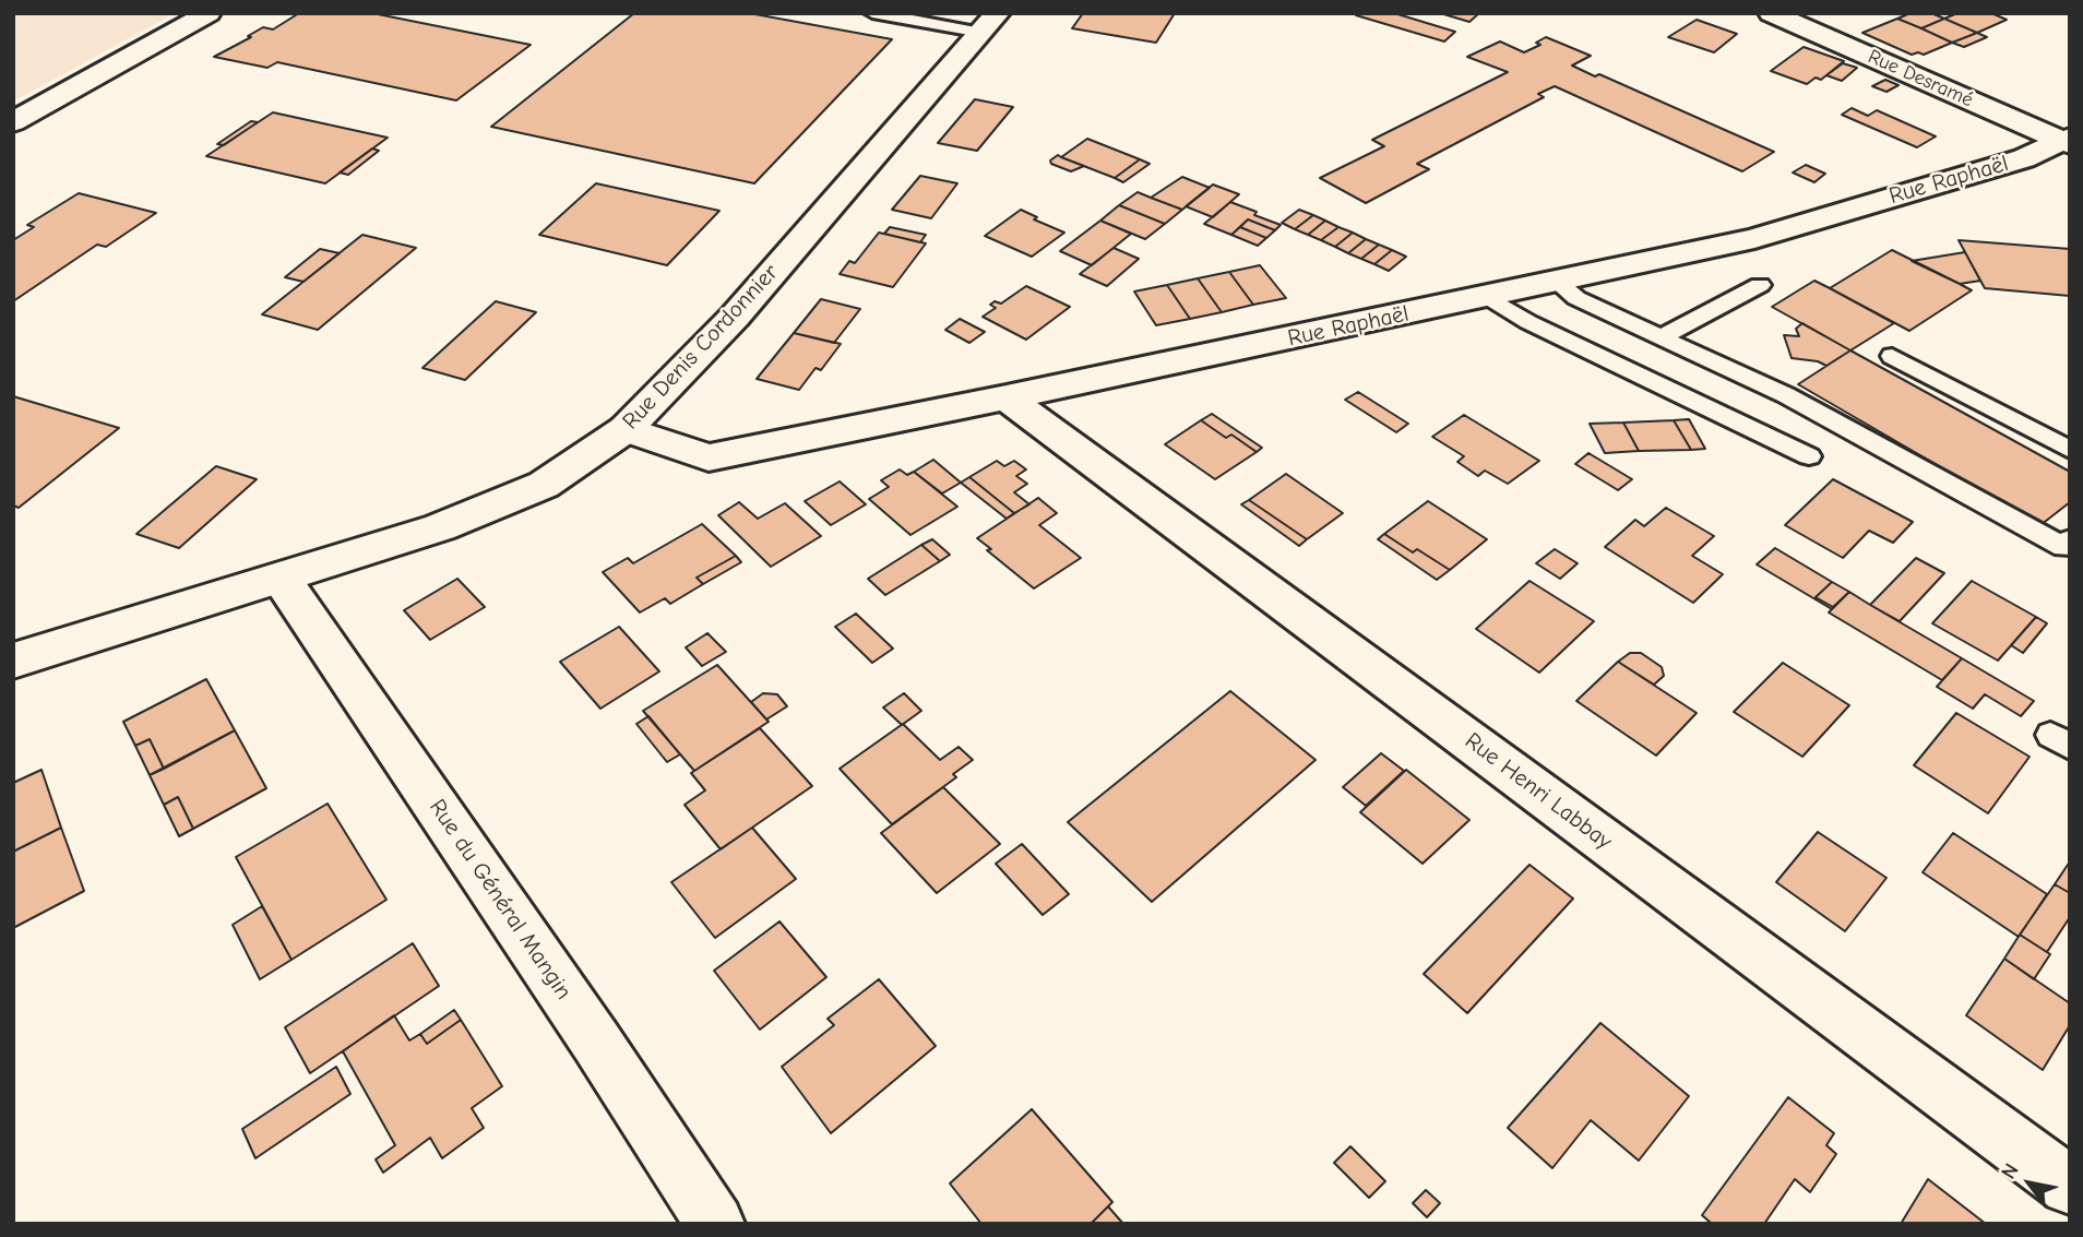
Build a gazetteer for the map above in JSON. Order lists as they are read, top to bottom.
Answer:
{
  "streets": {
    "street": [
      "Rue Desramé",
      "Rue Raphaël",
      "Rue Denis Cordonnier",
      "Rue Henri Labbay",
      "Rue du Général Mangin"
    ]
  },
  "crossings": [
    ["Rue Desramé", "Rue Raphaël"],
    ["Rue Raphaël", "Rue Denis Cordonnier"],
    ["Rue Raphaël", "Rue Henri Labbay"],
    ["Rue Denis Cordonnier", "Rue du Général Mangin"]
  ],
  "north": "top left"
}
